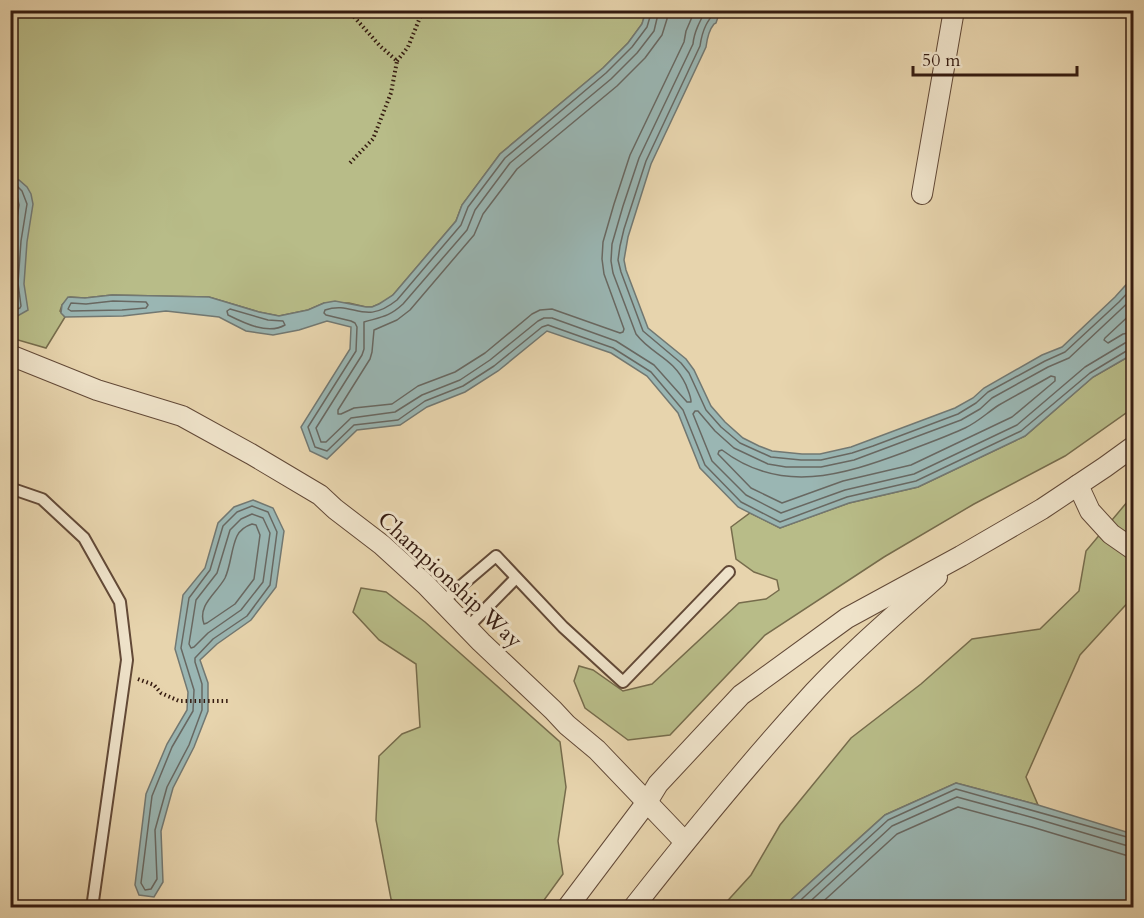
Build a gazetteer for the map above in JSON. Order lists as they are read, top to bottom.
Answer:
{
  "streets": {
    "street": ["Championship Way"]
  },
  "scale_bar": "50 m"
}
